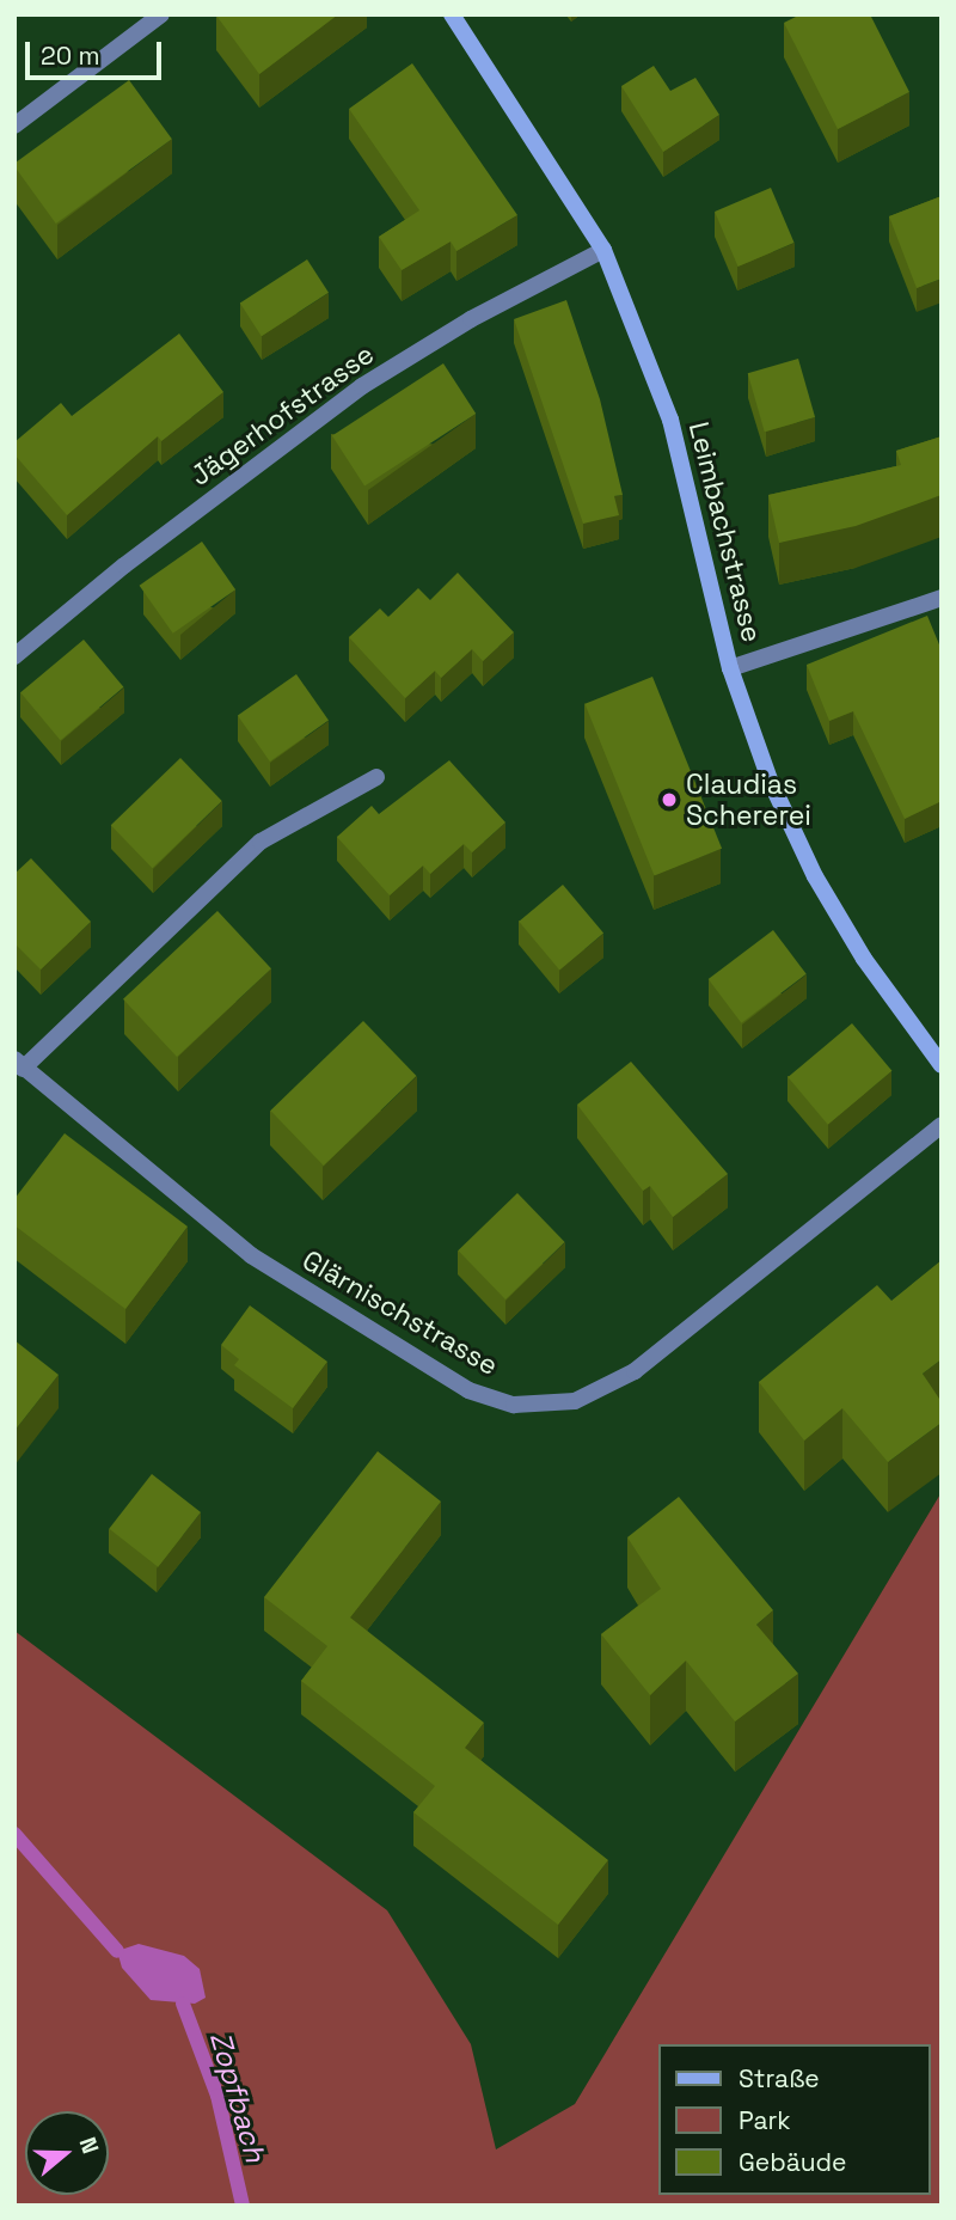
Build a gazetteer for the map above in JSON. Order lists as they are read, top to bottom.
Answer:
{
  "streets": {
    "street": ["Jägerhofstrasse", "Leimbachstrasse", "Glärnischstrasse"]
  },
  "crossings": [
    ["Jägerhofstrasse", "Leimbachstrasse"]
  ],
  "water": ["Zopfbach"],
  "places": ["Claudias Schererei"],
  "legend": ["Straße", "Park", "Gebäude"],
  "scale_bar": "20 m",
  "north": "right"
}
